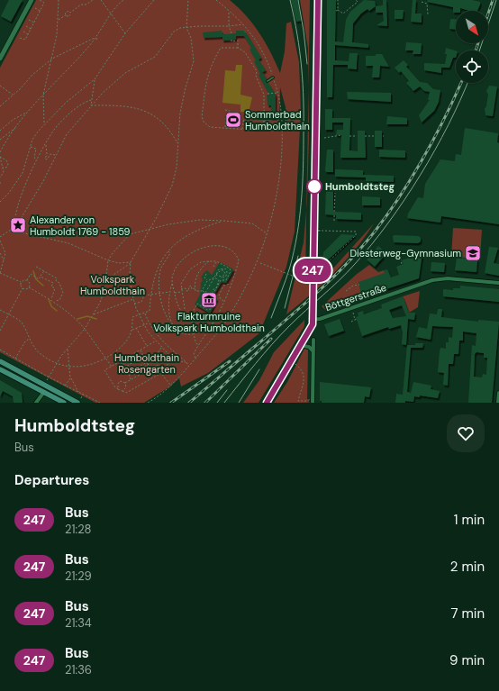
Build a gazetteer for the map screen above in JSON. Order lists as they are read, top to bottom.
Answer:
{
  "streets": {
    "street": ["Böttgerstraße"]
  },
  "parks": ["Volkspark Humboldthain", "Humboldthain Rosengarten"],
  "places": {
    "sports": ["Sommerbad Humboldthain"],
    "other": ["Humboldtsteg"],
    "place": ["Alexander von Humboldt 1769 - 1859"],
    "school or university": ["Diesterweg-Gymnasium"],
    "museum": ["Flakturmruine Volkspark Humboldthain"]
  },
  "lines": ["bus line 247"],
  "north": "bottom right",
  "page": {
    "on_map": "247",
    "heading": [
      ["Humboldtsteg", "Bus"],
      "Departures"
    ],
    "list": [
      {
        "mark": "247",
        "name": "Bus",
        "note": "21:28",
        "value": "1 min"
      },
      {
        "mark": "247",
        "name": "Bus",
        "note": "21:29",
        "value": "2 min"
      },
      {
        "mark": "247",
        "name": "Bus",
        "note": "21:34",
        "value": "7 min"
      },
      {
        "mark": "247",
        "name": "Bus",
        "note": "21:36",
        "value": "9 min"
      }
    ]
  }
}
